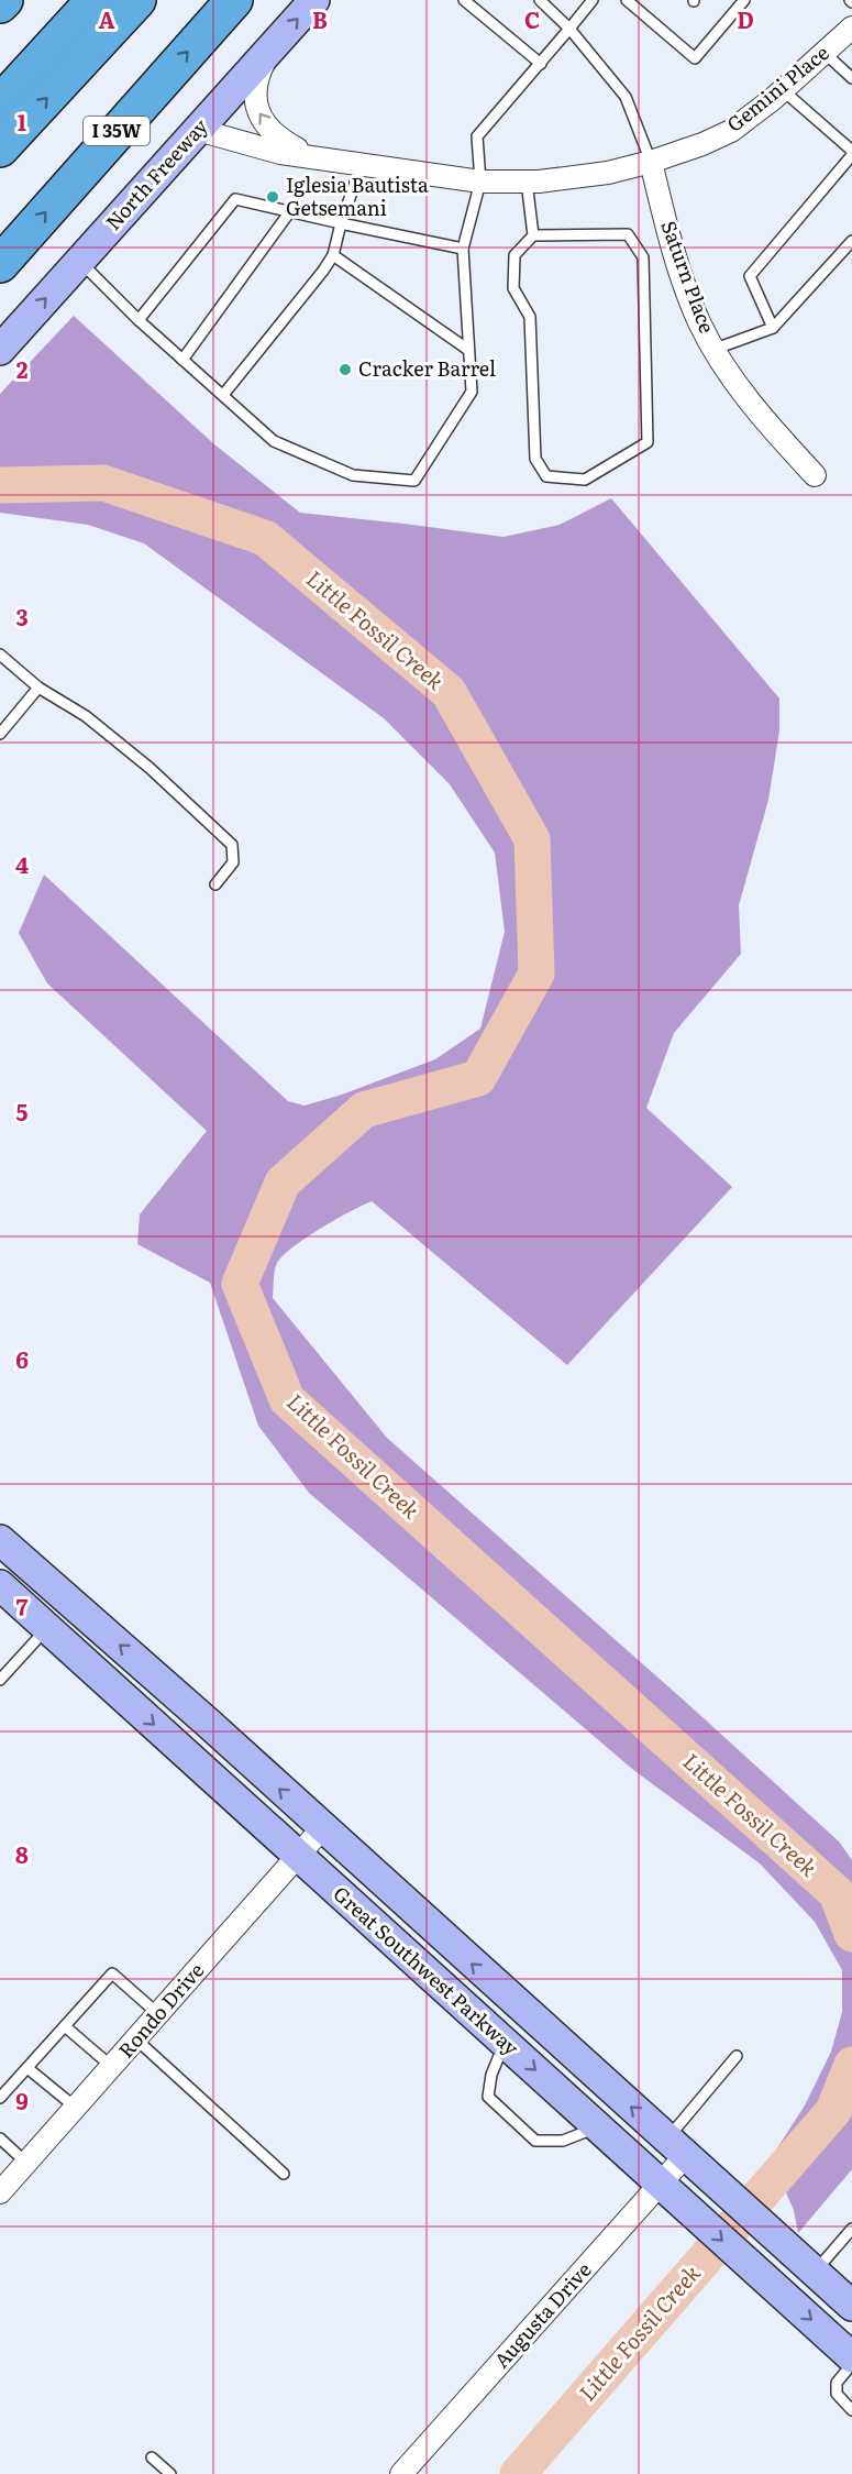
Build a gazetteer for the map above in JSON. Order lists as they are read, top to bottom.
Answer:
{
  "streets": {
    "highway": ["I 35W"],
    "street": [
      "Gemini Place",
      "North Freeway",
      "Saturn Place",
      "Great Southwest Parkway",
      "Rondo Drive",
      "Augusta Drive"
    ]
  },
  "crossings": [
    ["Gemini Place", "North Freeway"],
    ["Gemini Place", "Saturn Place"],
    ["Great Southwest Parkway", "Rondo Drive"],
    ["Great Southwest Parkway", "Augusta Drive"]
  ],
  "one_way": ["North Freeway"],
  "water": ["Little Fossil Creek"],
  "places": ["Iglesia Bautista Getsemani", "Cracker Barrel"],
  "grid": {
    "columns": [
      "A",
      "B",
      "C",
      "D"
    ],
    "rows": [
      "1",
      "2",
      "3",
      "4",
      "5",
      "6",
      "7",
      "8",
      "9"
    ]
  }
}
